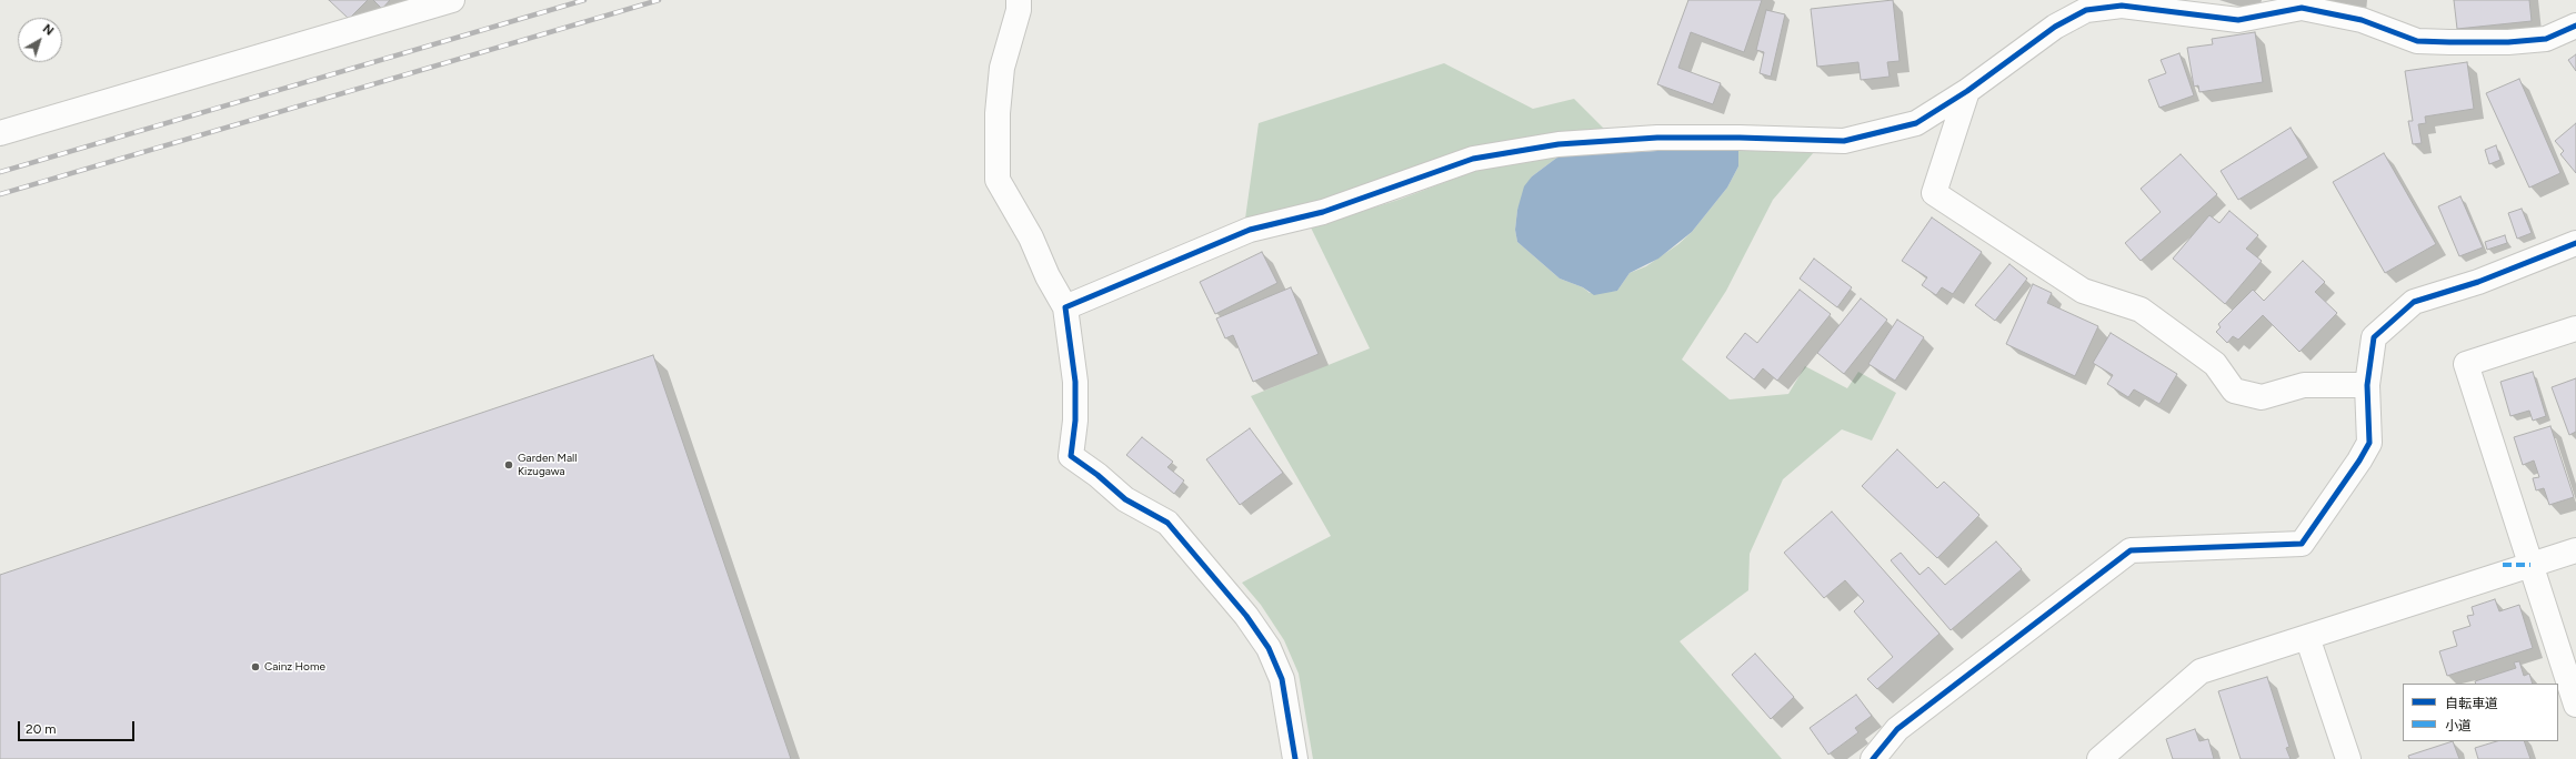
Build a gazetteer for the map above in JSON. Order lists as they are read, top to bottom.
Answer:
{
  "places": ["Garden Mall Kizugawa", "Cainz Home"],
  "legend": ["自転車道", "小道"],
  "scale_bar": "20 m",
  "north": "top right"
}
